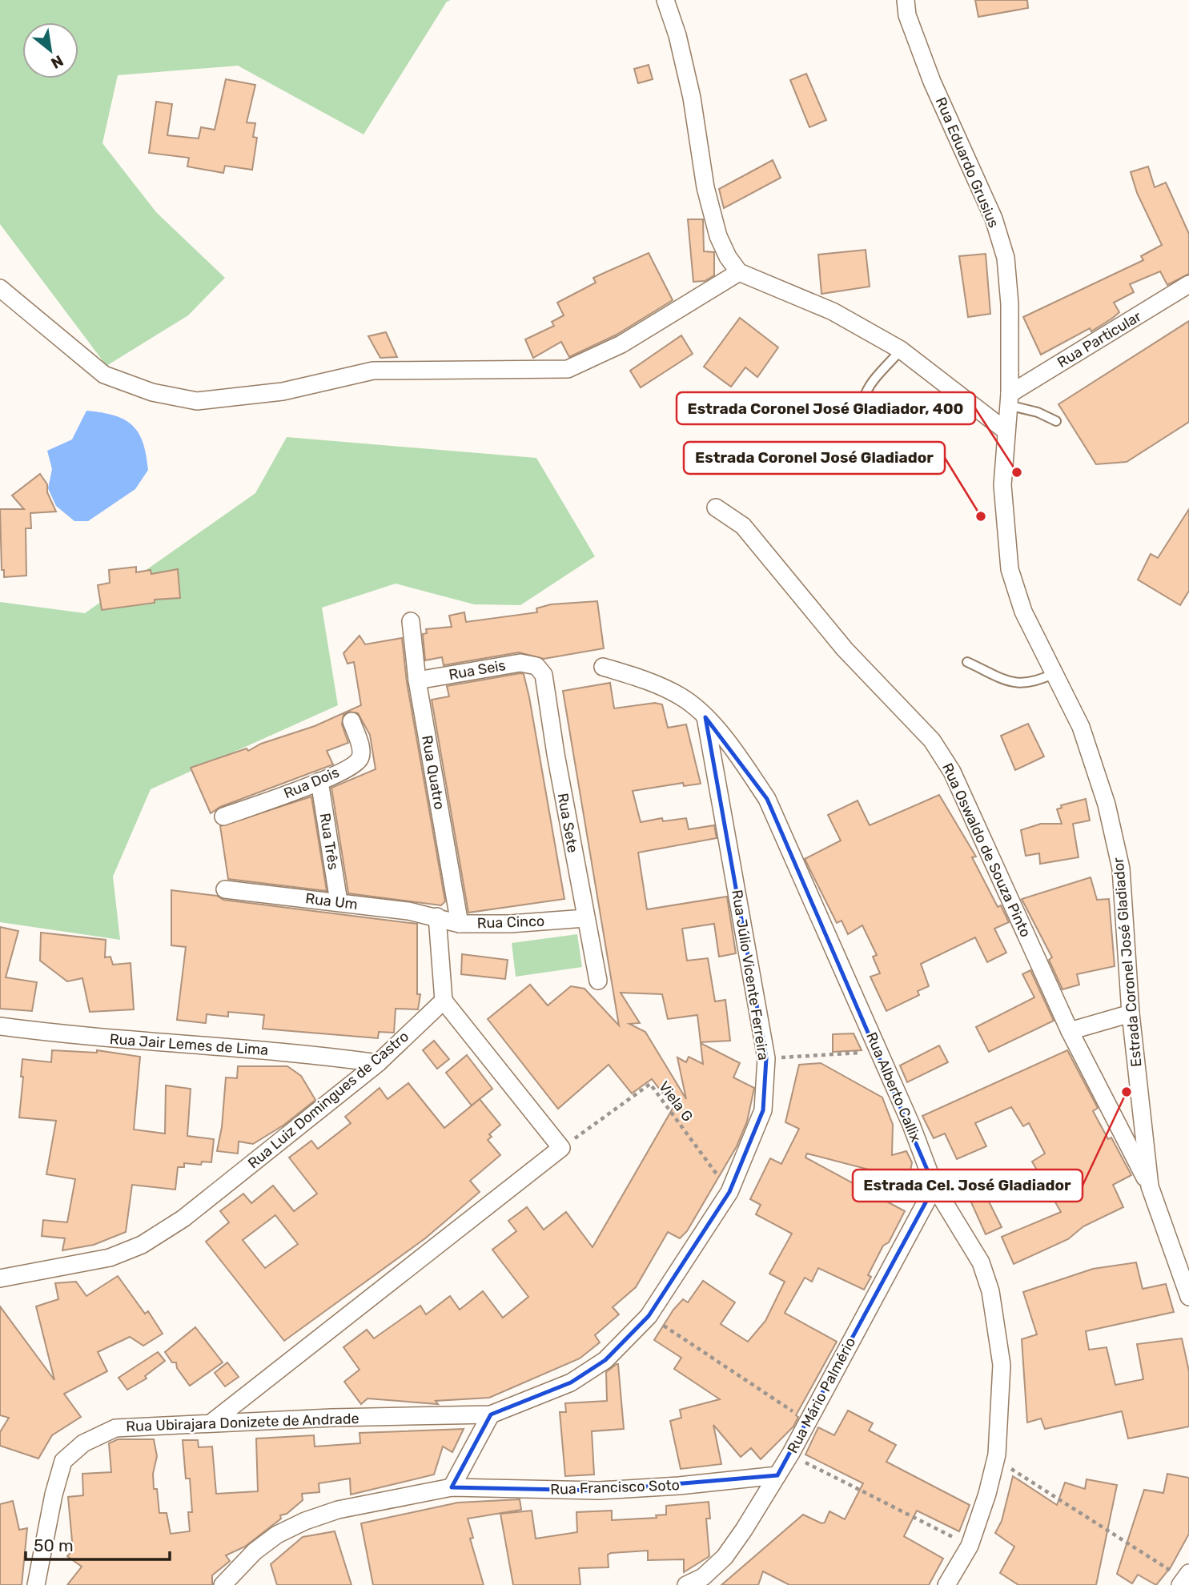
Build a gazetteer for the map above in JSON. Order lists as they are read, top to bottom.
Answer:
{
  "streets": {
    "street": [
      "Rua Eduardo Grusius",
      "Rua Particular",
      "Rua Seis",
      "Rua Quatro",
      "Rua Dois",
      "Rua Sete",
      "Rua Três",
      "Rua Oswaldo de Souza Pinto",
      "Rua Um",
      "Rua Cinco",
      "Estrada Coronel José Gladiador",
      "Rua Júlio Vicente Ferreira",
      "Rua Jair Lemes de Lima",
      "Rua Alberto Callix",
      "Rua Luiz Domingues de Castro",
      "Rua Mário Palmério",
      "Rua Ubirajara Donizete de Andrade",
      "Rua Francisco Soto"
    ],
    "path": ["Viela G"]
  },
  "crossings": [
    ["Rua Eduardo Grusius", "Rua Particular"],
    ["Rua Eduardo Grusius", "Estrada Coronel José Gladiador"],
    ["Rua Seis", "Rua Quatro"],
    ["Rua Seis", "Rua Sete"],
    ["Rua Quatro", "Rua Cinco"],
    ["Rua Dois", "Rua Três"],
    ["Rua Sete", "Rua Cinco"],
    ["Rua Três", "Rua Um"],
    ["Rua Oswaldo de Souza Pinto", "Estrada Coronel José Gladiador"],
    ["Rua Um", "Rua Cinco"],
    ["Rua Júlio Vicente Ferreira", "Rua Alberto Callix"],
    ["Rua Júlio Vicente Ferreira", "Viela G"],
    ["Rua Júlio Vicente Ferreira", "Rua Ubirajara Donizete de Andrade"],
    ["Rua Jair Lemes de Lima", "Rua Luiz Domingues de Castro"],
    ["Rua Alberto Callix", "Rua Mário Palmério"],
    ["Rua Mário Palmério", "Rua Francisco Soto"]
  ],
  "places": ["Estrada Coronel José Gladiador, 400", "Estrada Coronel José Gladiador", "Estrada Cel. José Gladiador"],
  "scale_bar": "50 m",
  "north": "bottom right"
}
